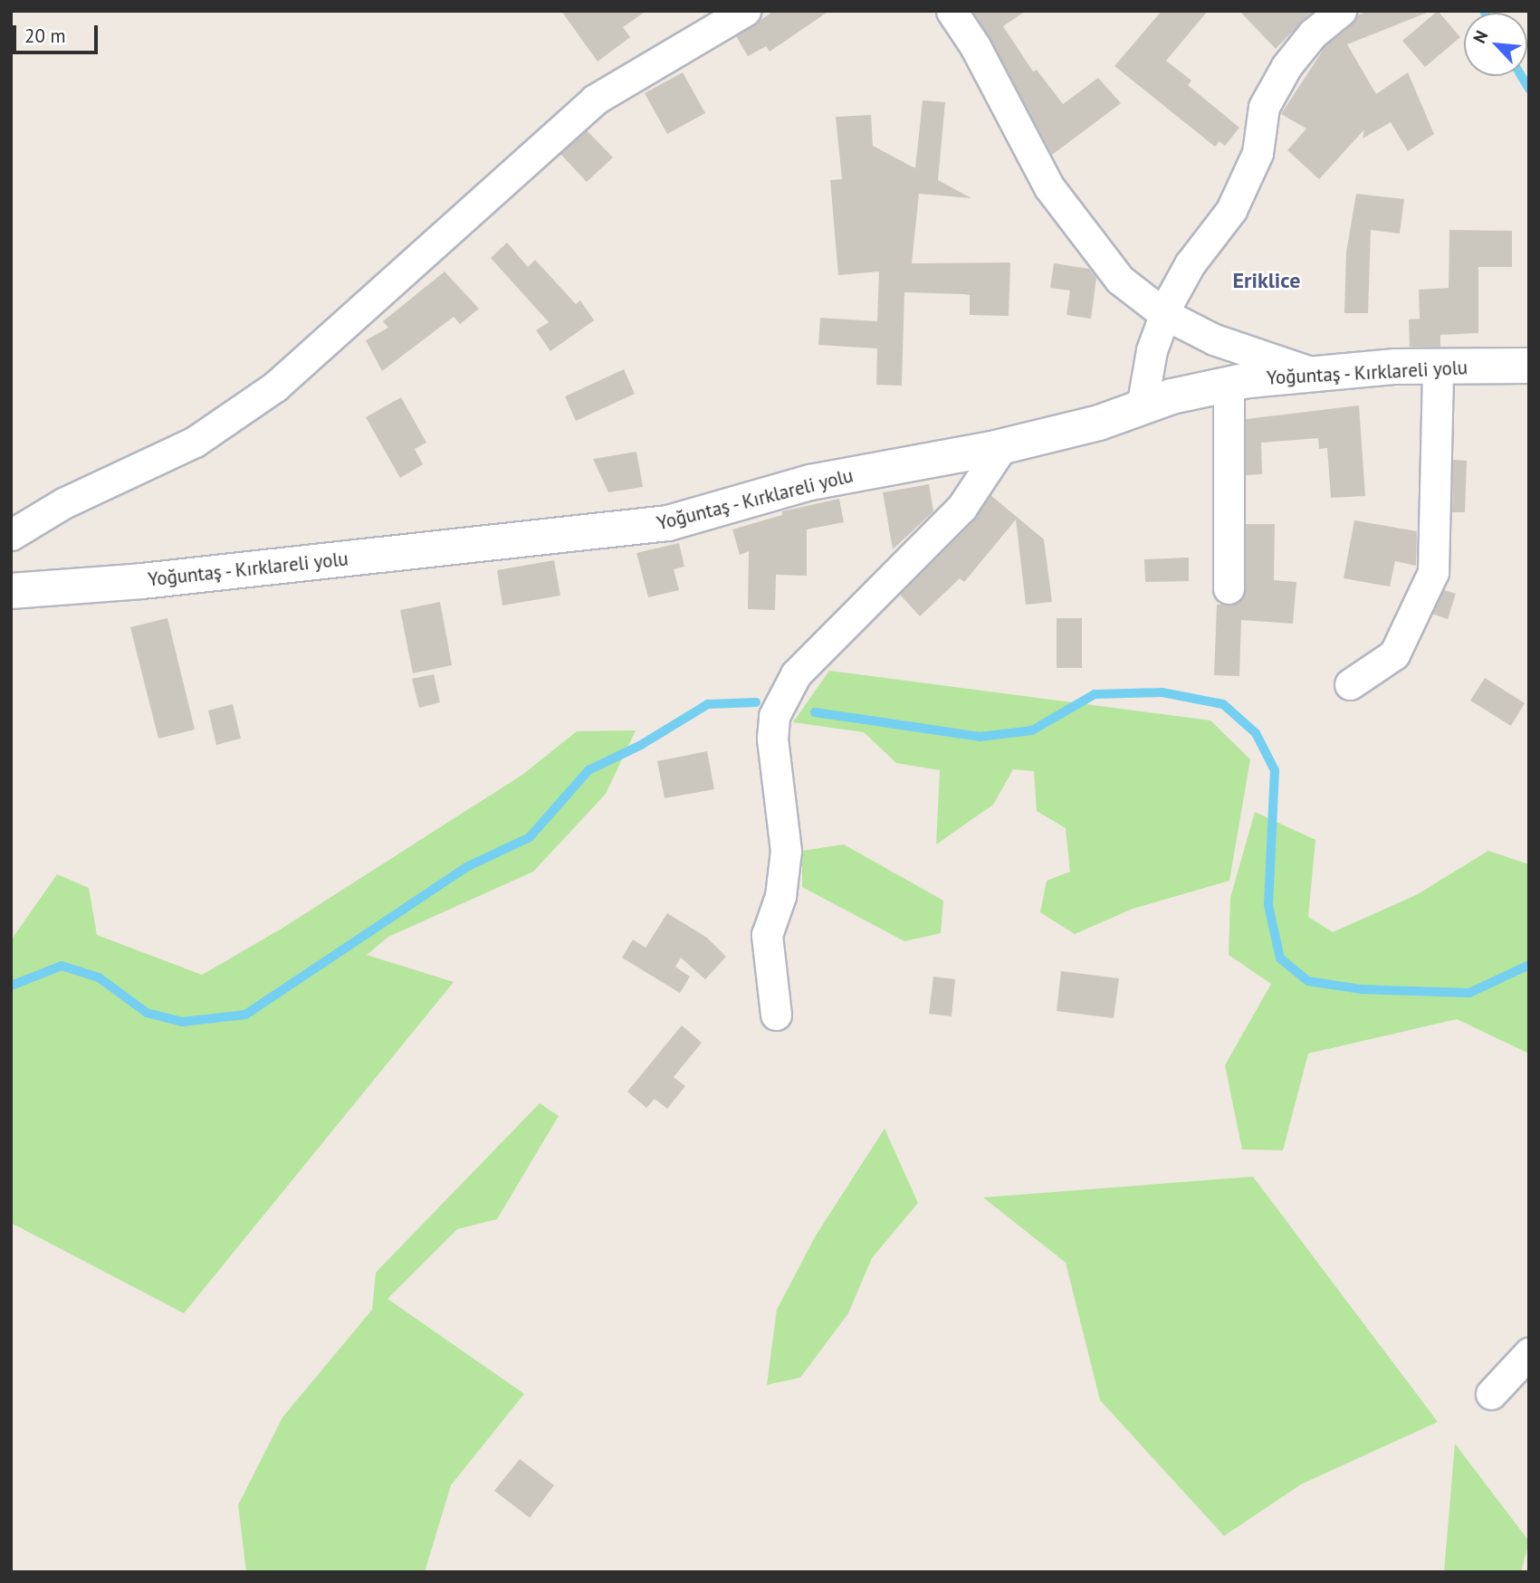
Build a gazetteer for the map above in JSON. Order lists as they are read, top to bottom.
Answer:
{
  "streets": {
    "street": ["Yoğuntaş - Kırklareli yolu"]
  },
  "districts": ["Eriklice"],
  "scale_bar": "20 m",
  "north": "top left"
}
